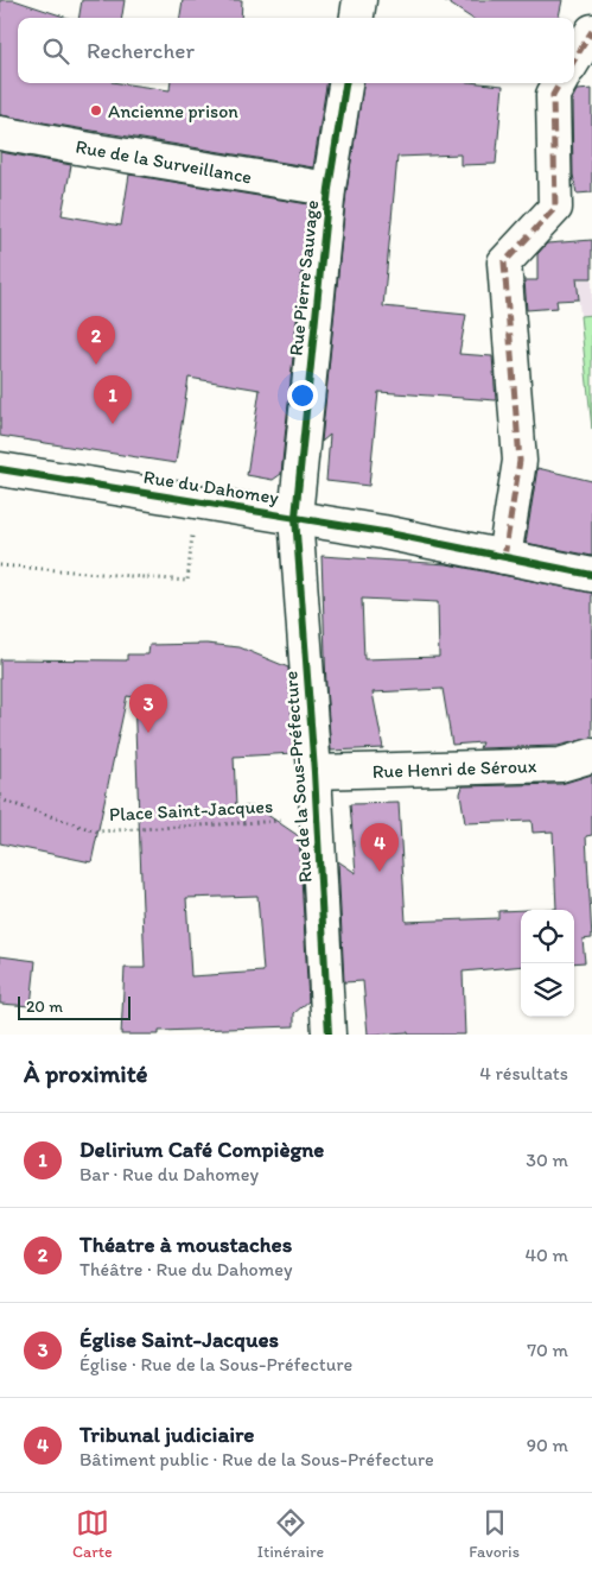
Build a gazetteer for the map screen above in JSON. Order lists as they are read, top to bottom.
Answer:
{
  "streets": {
    "street": [
      "Rue de la Surveillance",
      "Rue Pierre Sauvage",
      "Rue du Dahomey",
      "Rue Henri de Séroux",
      "Rue de la Sous-Préfecture"
    ],
    "path": ["Place Saint-Jacques"]
  },
  "crossings": [
    ["Rue de la Surveillance", "Rue Pierre Sauvage"],
    ["Rue Pierre Sauvage", "Rue du Dahomey"],
    ["Rue Pierre Sauvage", "Rue de la Sous-Préfecture"],
    ["Rue du Dahomey", "Rue de la Sous-Préfecture"],
    ["Rue Henri de Séroux", "Rue de la Sous-Préfecture"],
    ["Rue de la Sous-Préfecture", "Place Saint-Jacques"]
  ],
  "places": ["Ancienne prison"],
  "scale_bar": "20 m",
  "page": {
    "search": "Rechercher",
    "pins": [
      "2",
      "1",
      "3",
      "4"
    ],
    "scale": "20 m",
    "heading": ["À proximité", "4 résultats"],
    "list": [
      {
        "mark": "1",
        "name": "Delirium Café Compiègne",
        "note": "Bar · Rue du Dahomey",
        "value": "30 m"
      },
      {
        "mark": "2",
        "name": "Théatre à moustaches",
        "note": "Théâtre · Rue du Dahomey",
        "value": "40 m"
      },
      {
        "mark": "3",
        "name": "Église Saint-Jacques",
        "note": "Église · Rue de la Sous-Préfecture",
        "value": "70 m"
      },
      {
        "mark": "4",
        "name": "Tribunal judiciaire",
        "note": "Bâtiment public · Rue de la Sous-Préfecture",
        "value": "90 m"
      }
    ],
    "nav": ["Carte", "Itinéraire", "Favoris"]
  }
}
